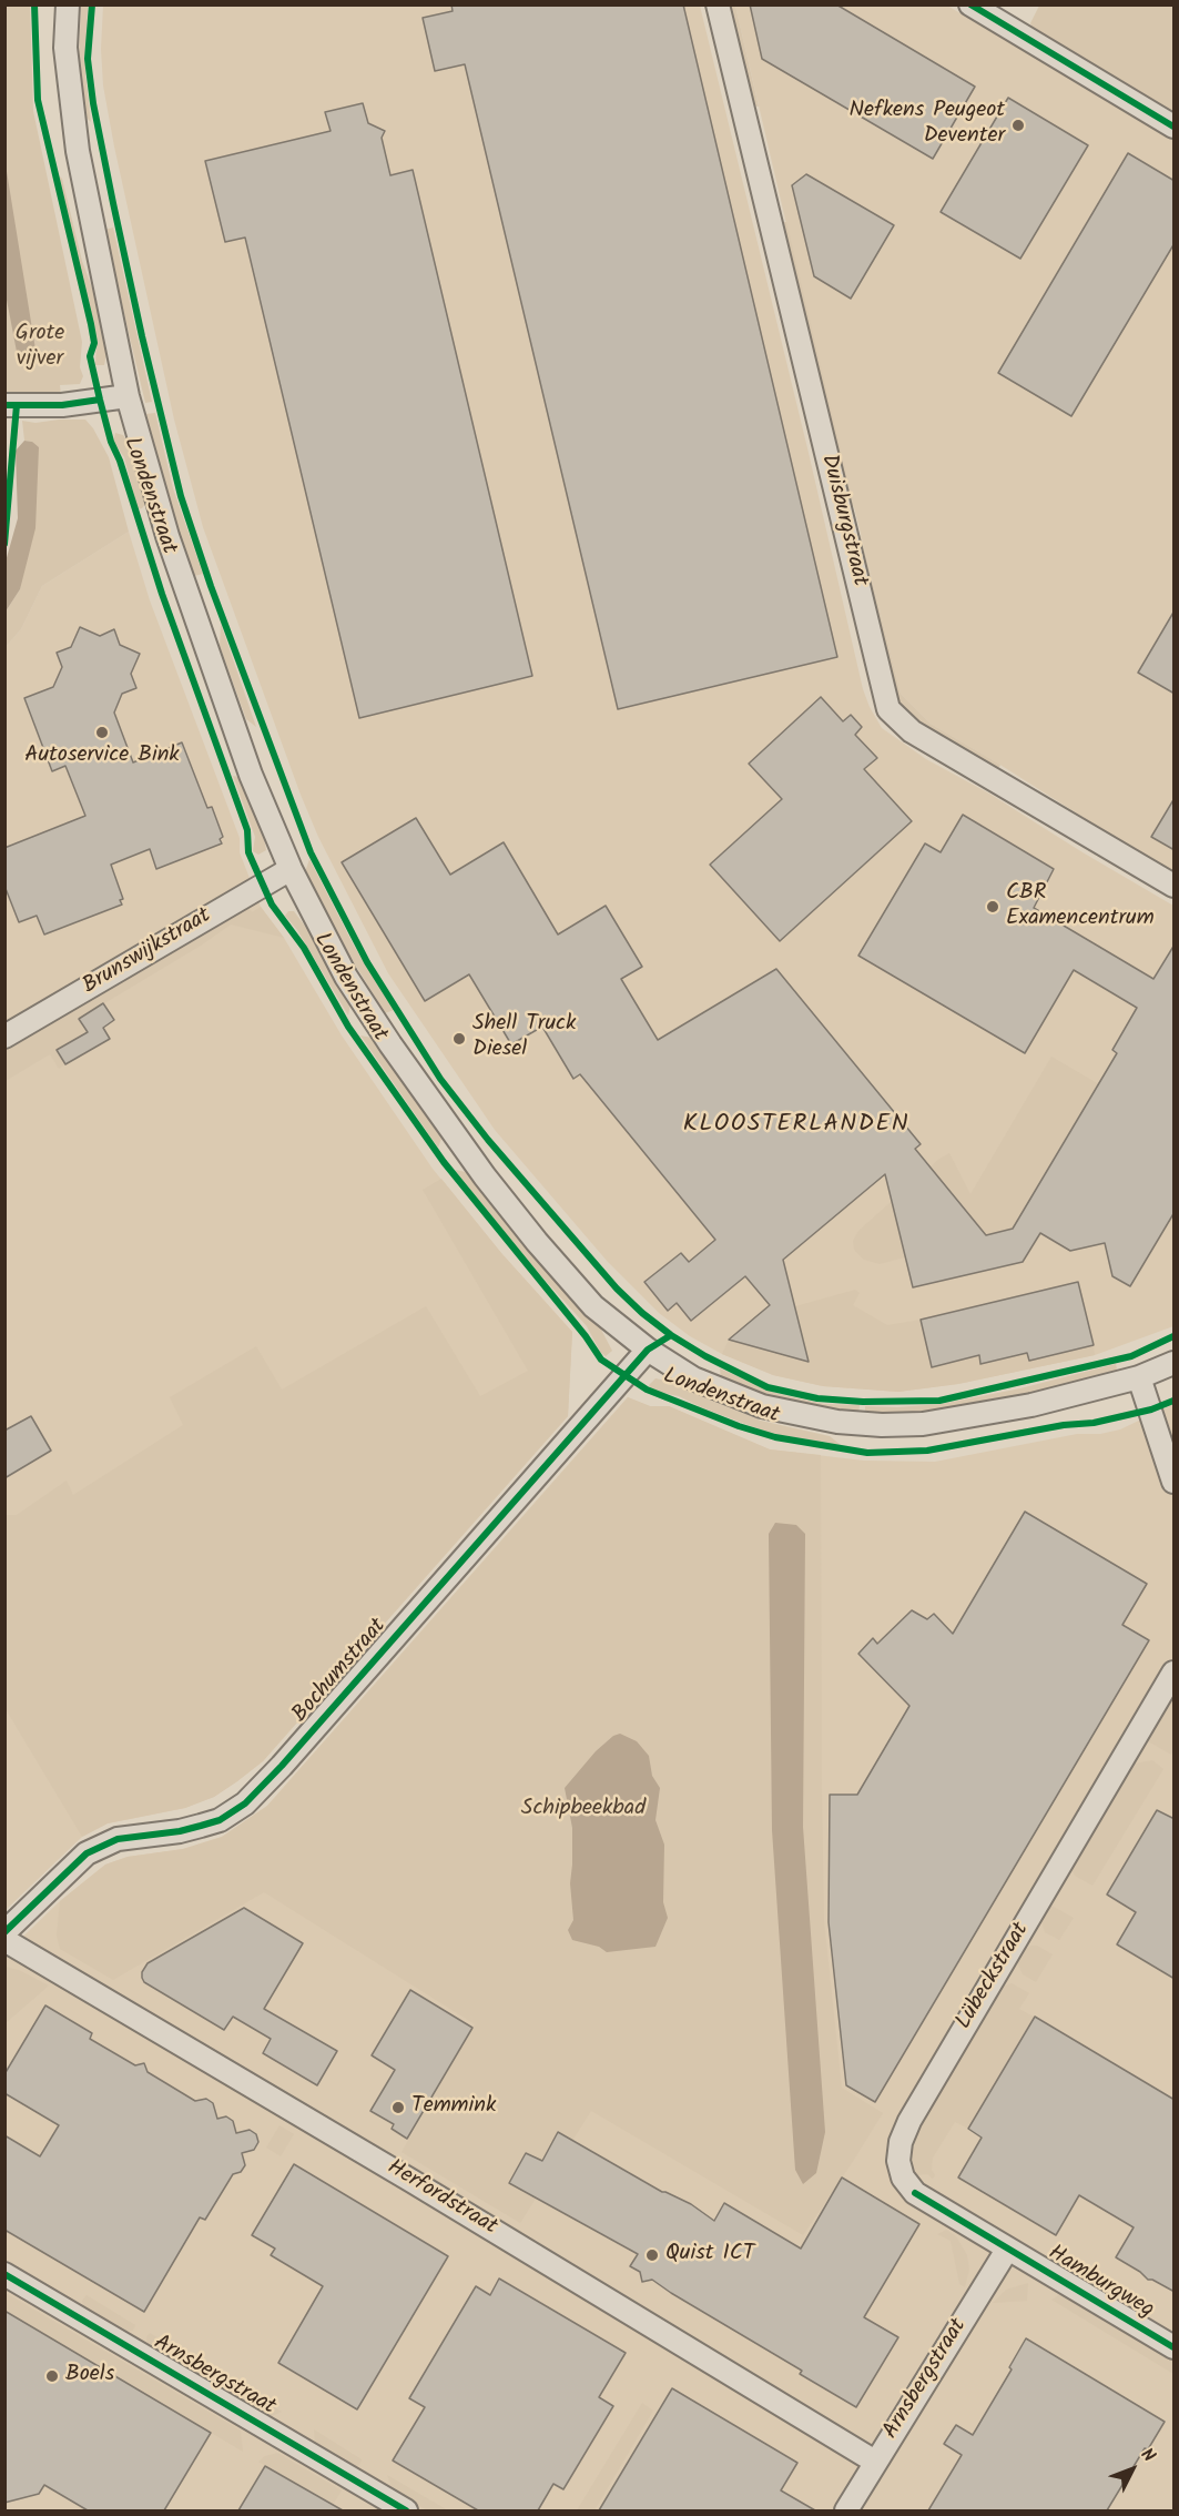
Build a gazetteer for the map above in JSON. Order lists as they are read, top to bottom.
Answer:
{
  "streets": {
    "street": [
      "Londenstraat",
      "Duisburgstraat",
      "Brunswijkstraat",
      "Bochumstraat",
      "Lübeckstraat",
      "Herfordstraat",
      "Hamburgweg",
      "Arnsbergstraat"
    ]
  },
  "crossings": [
    ["Londenstraat", "Brunswijkstraat"],
    ["Londenstraat", "Bochumstraat"],
    ["Lübeckstraat", "Hamburgweg"],
    ["Lübeckstraat", "Arnsbergstraat"],
    ["Herfordstraat", "Arnsbergstraat"],
    ["Hamburgweg", "Arnsbergstraat"]
  ],
  "districts": ["KLOOSTERLANDEN"],
  "parks": ["Grote vijver", "Schipbeekbad"],
  "places": [
    "Nefkens Peugeot Deventer",
    "Autoservice Bink",
    "CBR Examencentrum",
    "Shell Truck Diesel",
    "Temmink",
    "Quist ICT",
    "Boels"
  ],
  "north": "top right"
}
